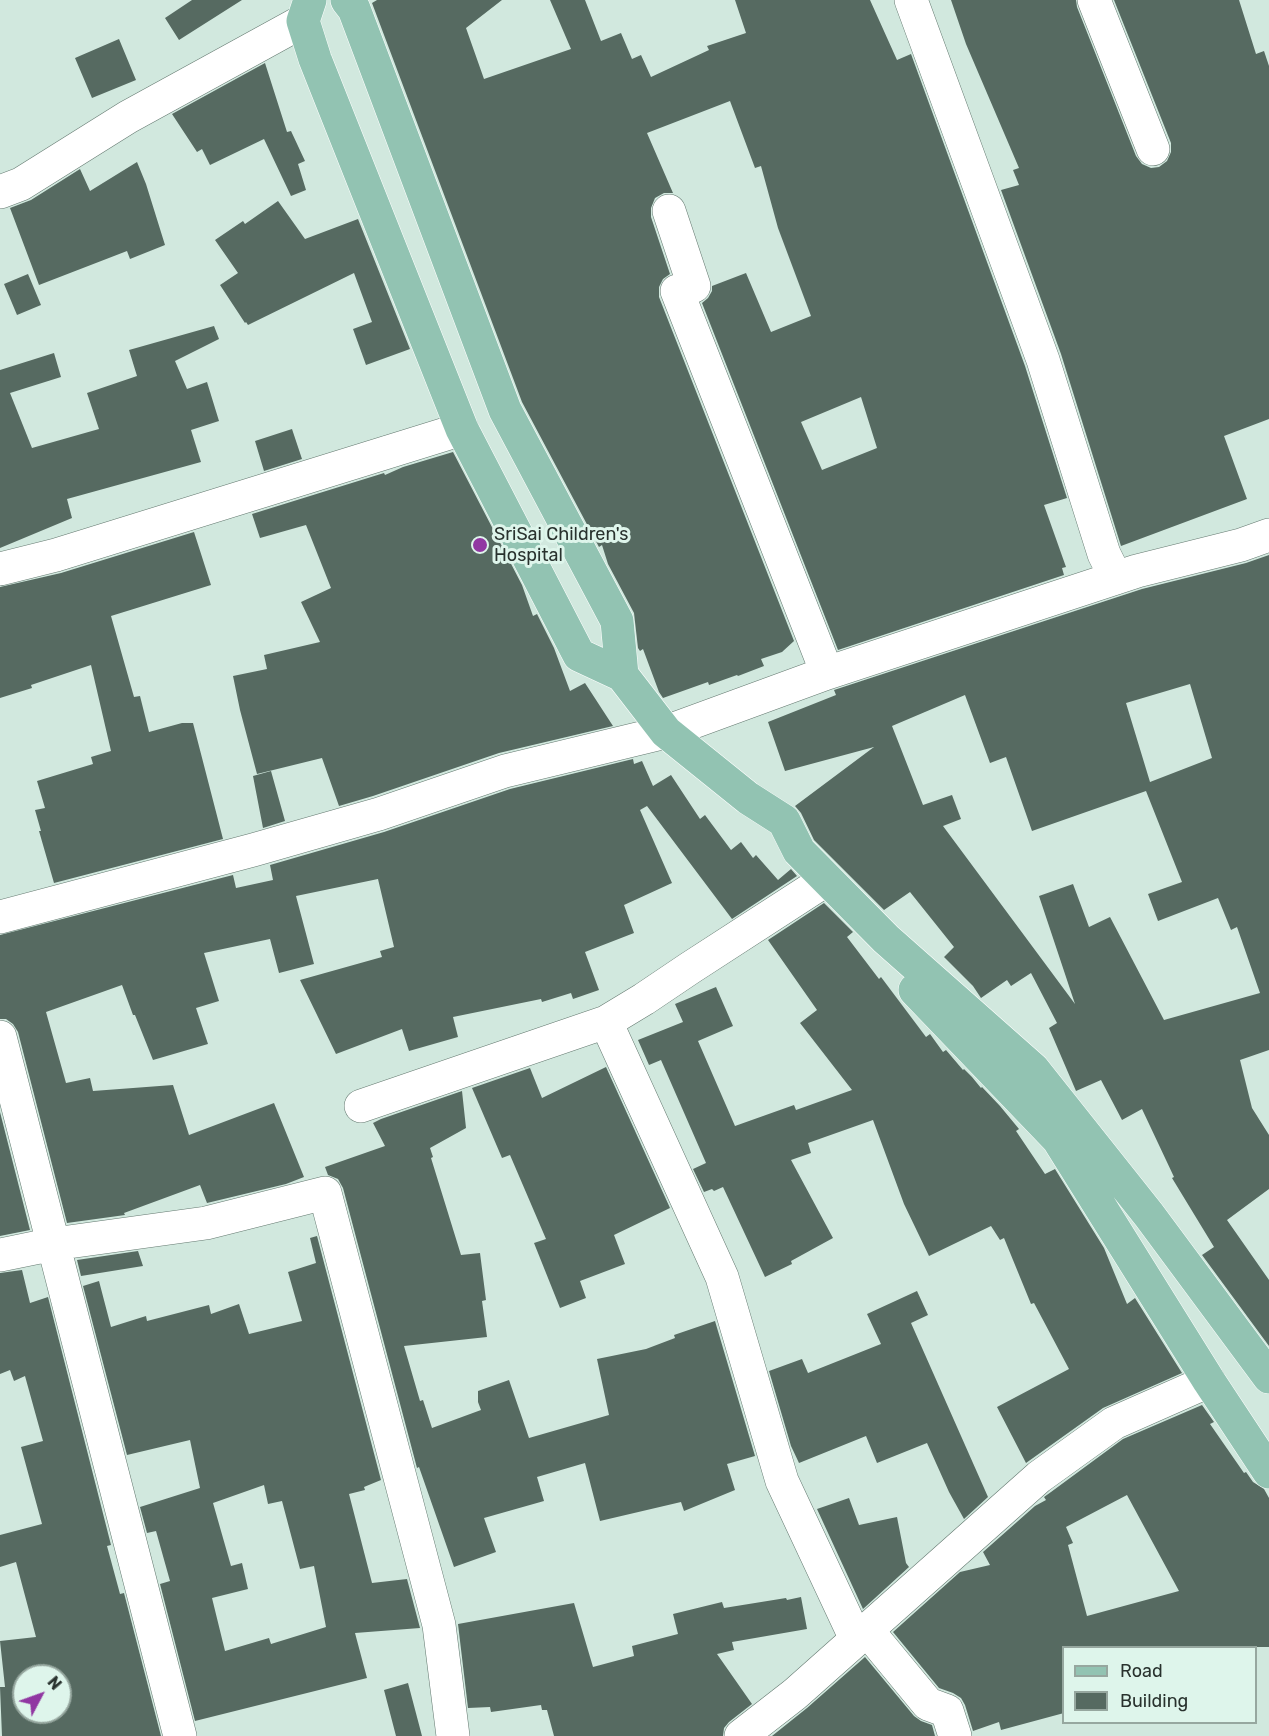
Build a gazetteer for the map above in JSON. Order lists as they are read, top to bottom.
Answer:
{
  "places": ["SriSai Children's Hospital"],
  "legend": ["Road", "Building"],
  "north": "top right"
}
